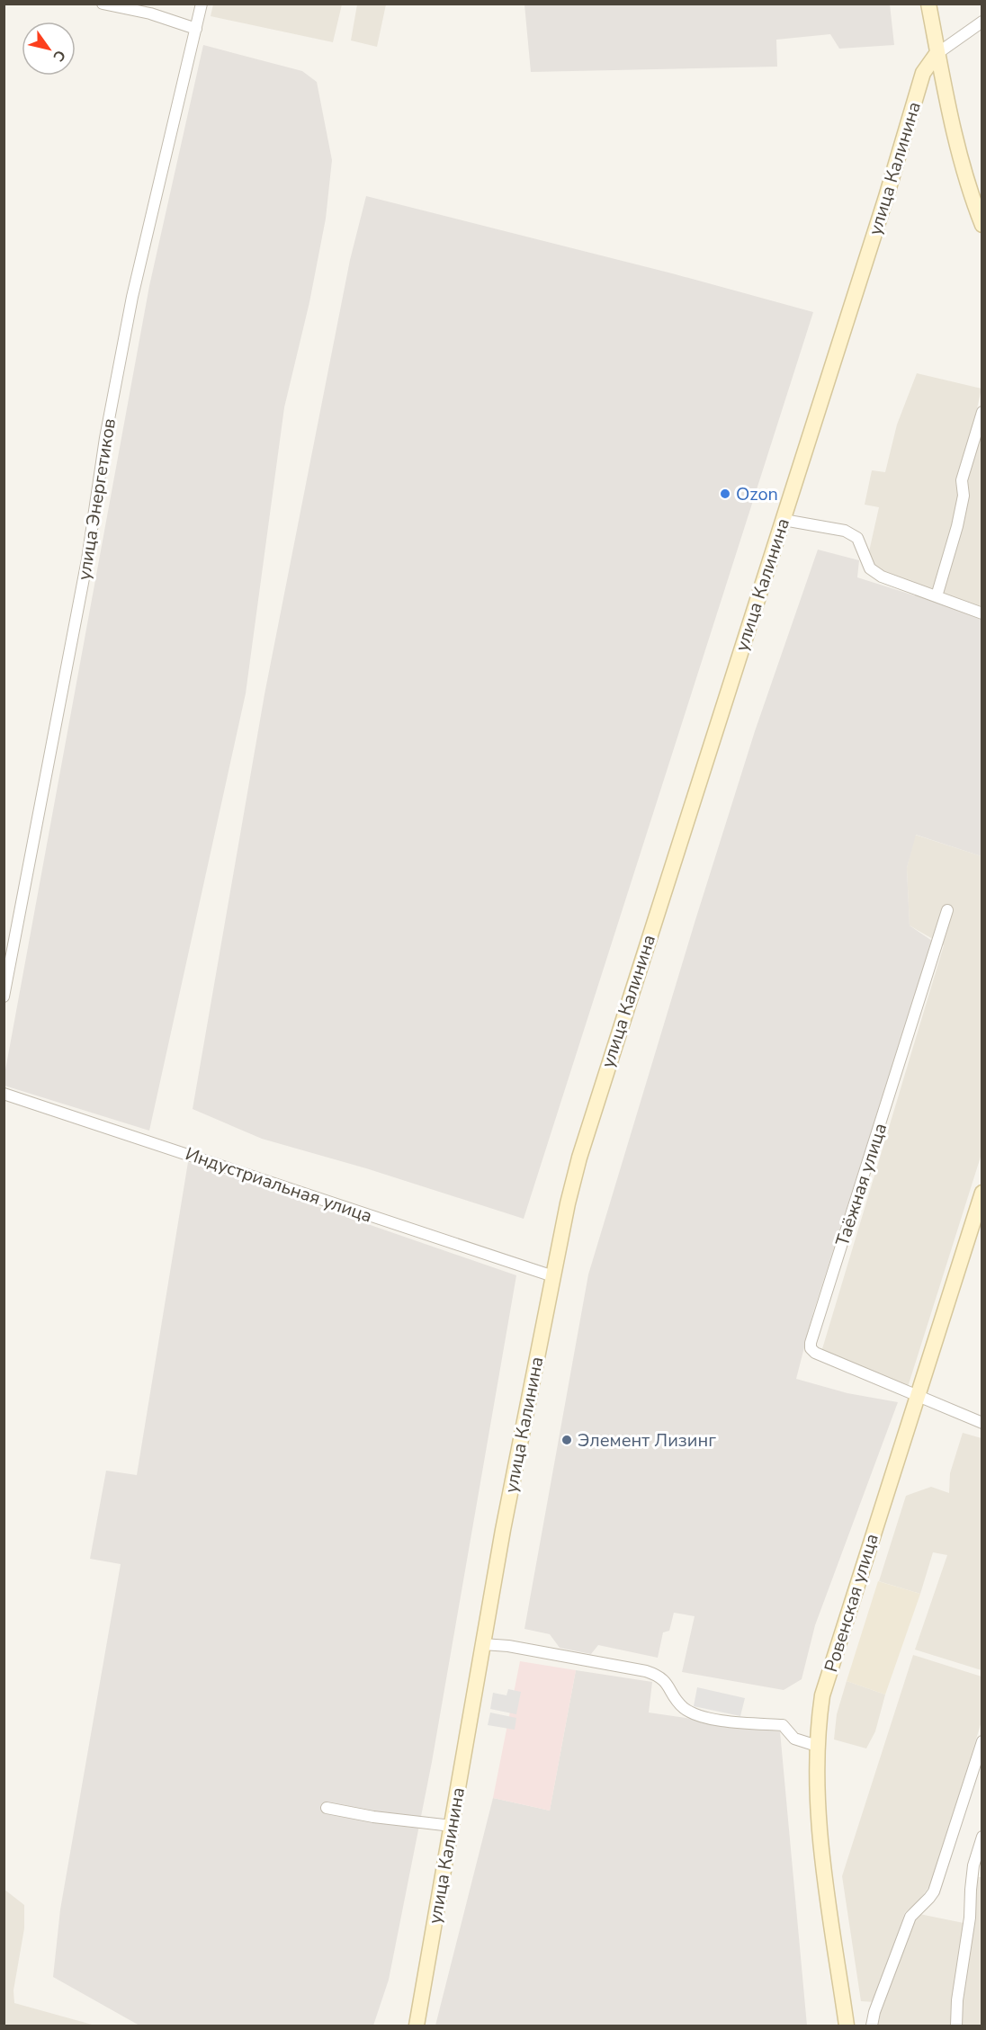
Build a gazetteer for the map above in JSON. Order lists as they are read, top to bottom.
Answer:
{
  "streets": {
    "main road": ["улица Калинина", "Ровенская улица"],
    "street": ["улица Энергетиков", "Индустриальная улица", "Таёжная улица"]
  },
  "crossings": [
    ["улица Калинина", "Индустриальная улица"],
    ["Таёжная улица", "Ровенская улица"]
  ],
  "places": ["Ozon", "Элемент Лизинг"],
  "north": "bottom right"
}
